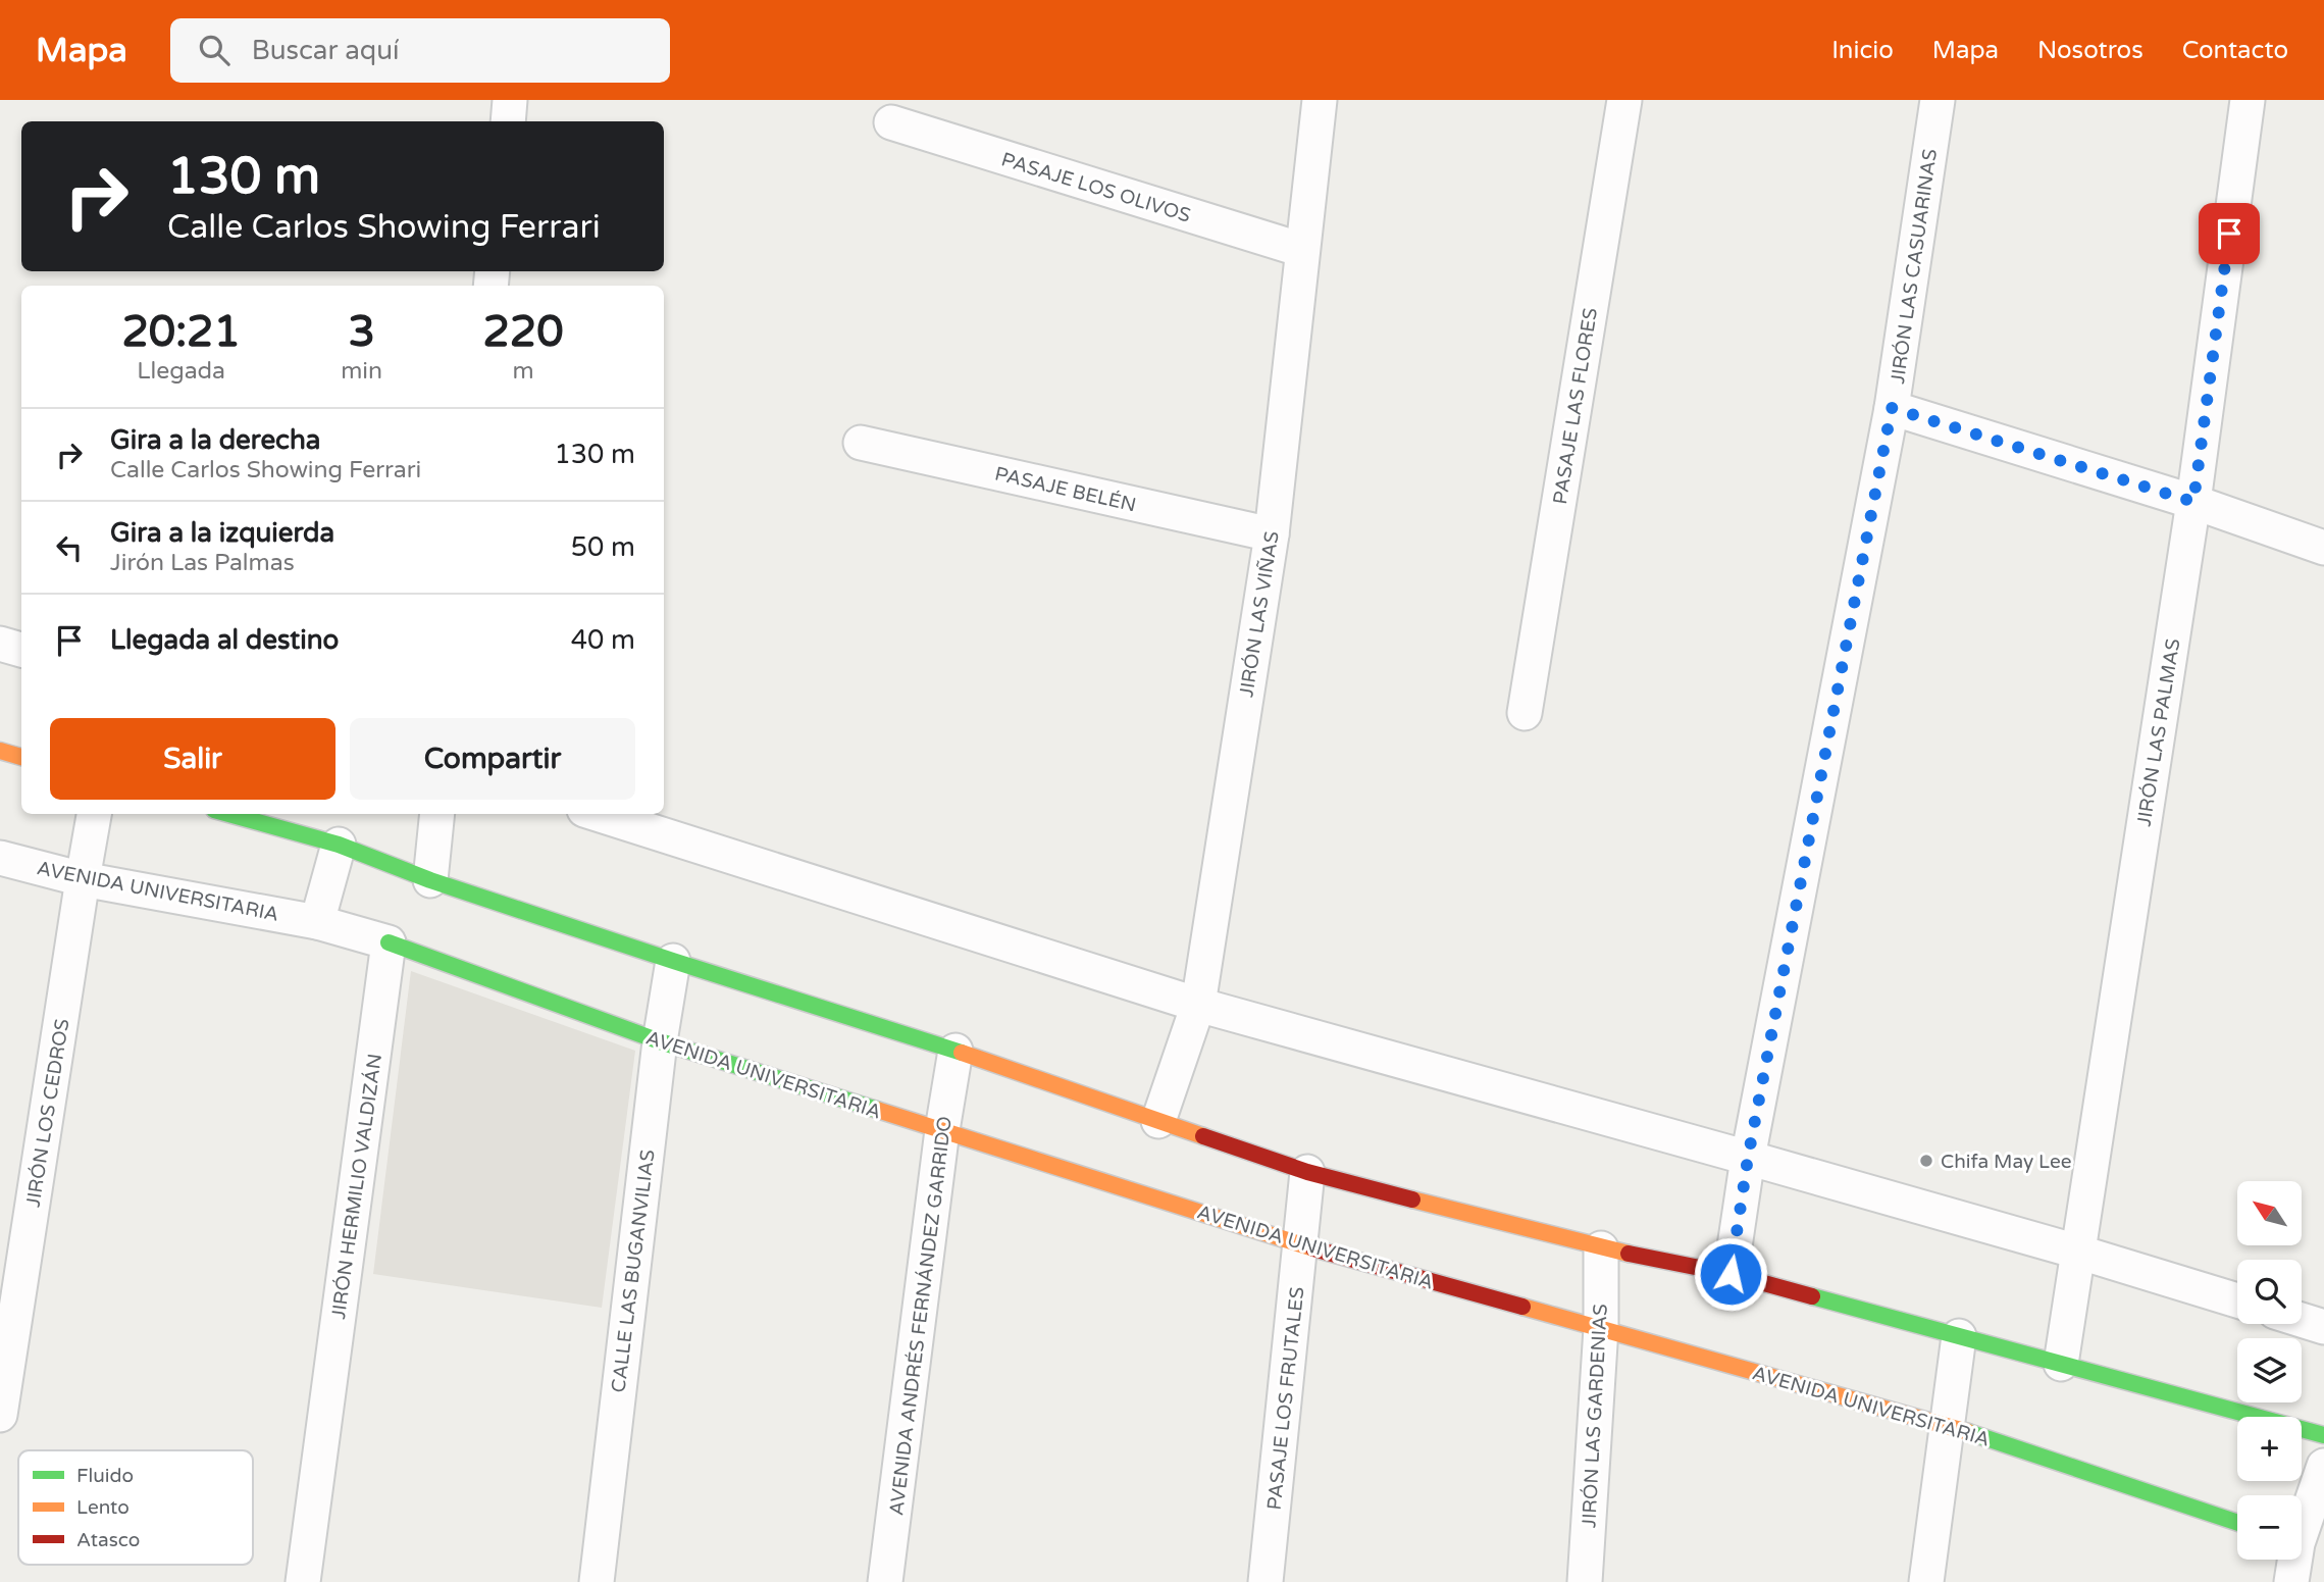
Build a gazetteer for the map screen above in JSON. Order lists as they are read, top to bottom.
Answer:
{
  "streets": {
    "main road": ["AVENIDA UNIVERSITARIA"],
    "street": [
      "PASAJE LOS OLIVOS",
      "JIRÓN LAS CASUARINAS",
      "PASAJE LAS FLORES",
      "PASAJE BELÉN",
      "JIRÓN LAS VIÑAS",
      "JIRÓN LAS PALMAS",
      "JIRÓN LOS CEDROS",
      "JIRÓN HERMILIO VALDIZÁN",
      "CALLE LAS BUGANVILIAS",
      "AVENIDA ANDRÉS FERNÁNDEZ GARRIDO",
      "PASAJE LOS FRUTALES",
      "JIRÓN LAS GARDENIAS"
    ]
  },
  "crossings": [
    ["PASAJE LOS OLIVOS", "JIRÓN LAS VIÑAS"],
    ["PASAJE BELÉN", "JIRÓN LAS VIÑAS"],
    ["AVENIDA UNIVERSITARIA", "JIRÓN LOS CEDROS"],
    ["AVENIDA UNIVERSITARIA", "JIRÓN HERMILIO VALDIZÁN"],
    ["AVENIDA UNIVERSITARIA", "CALLE LAS BUGANVILIAS"],
    ["AVENIDA UNIVERSITARIA", "AVENIDA ANDRÉS FERNÁNDEZ GARRIDO"],
    ["AVENIDA UNIVERSITARIA", "PASAJE LOS FRUTALES"],
    ["AVENIDA UNIVERSITARIA", "JIRÓN LAS GARDENIAS"]
  ],
  "places": ["Chifa May Lee"],
  "legend": ["Fluido", "Lento", "Atasco"],
  "north": "top left",
  "page": {
    "header": "Mapa",
    "search": "Buscar aquí",
    "nav": [
      "Inicio",
      "Mapa",
      "Nosotros",
      "Contacto"
    ],
    "turn": ["130 m", "Calle Carlos Showing Ferrari"],
    "eta": [
      "20:21",
      "Llegada",
      "3",
      "min",
      "220",
      "m"
    ],
    "list": [
      {
        "name": "Gira a la derecha",
        "note": "Calle Carlos Showing Ferrari",
        "value": "130 m"
      },
      {
        "name": "Gira a la izquierda",
        "note": "Jirón Las Palmas",
        "value": "50 m"
      },
      {
        "name": "Llegada al destino",
        "value": "40 m"
      }
    ],
    "buttons": ["Salir", "Compartir"],
    "map_buttons": ["+", "−"]
  }
}
